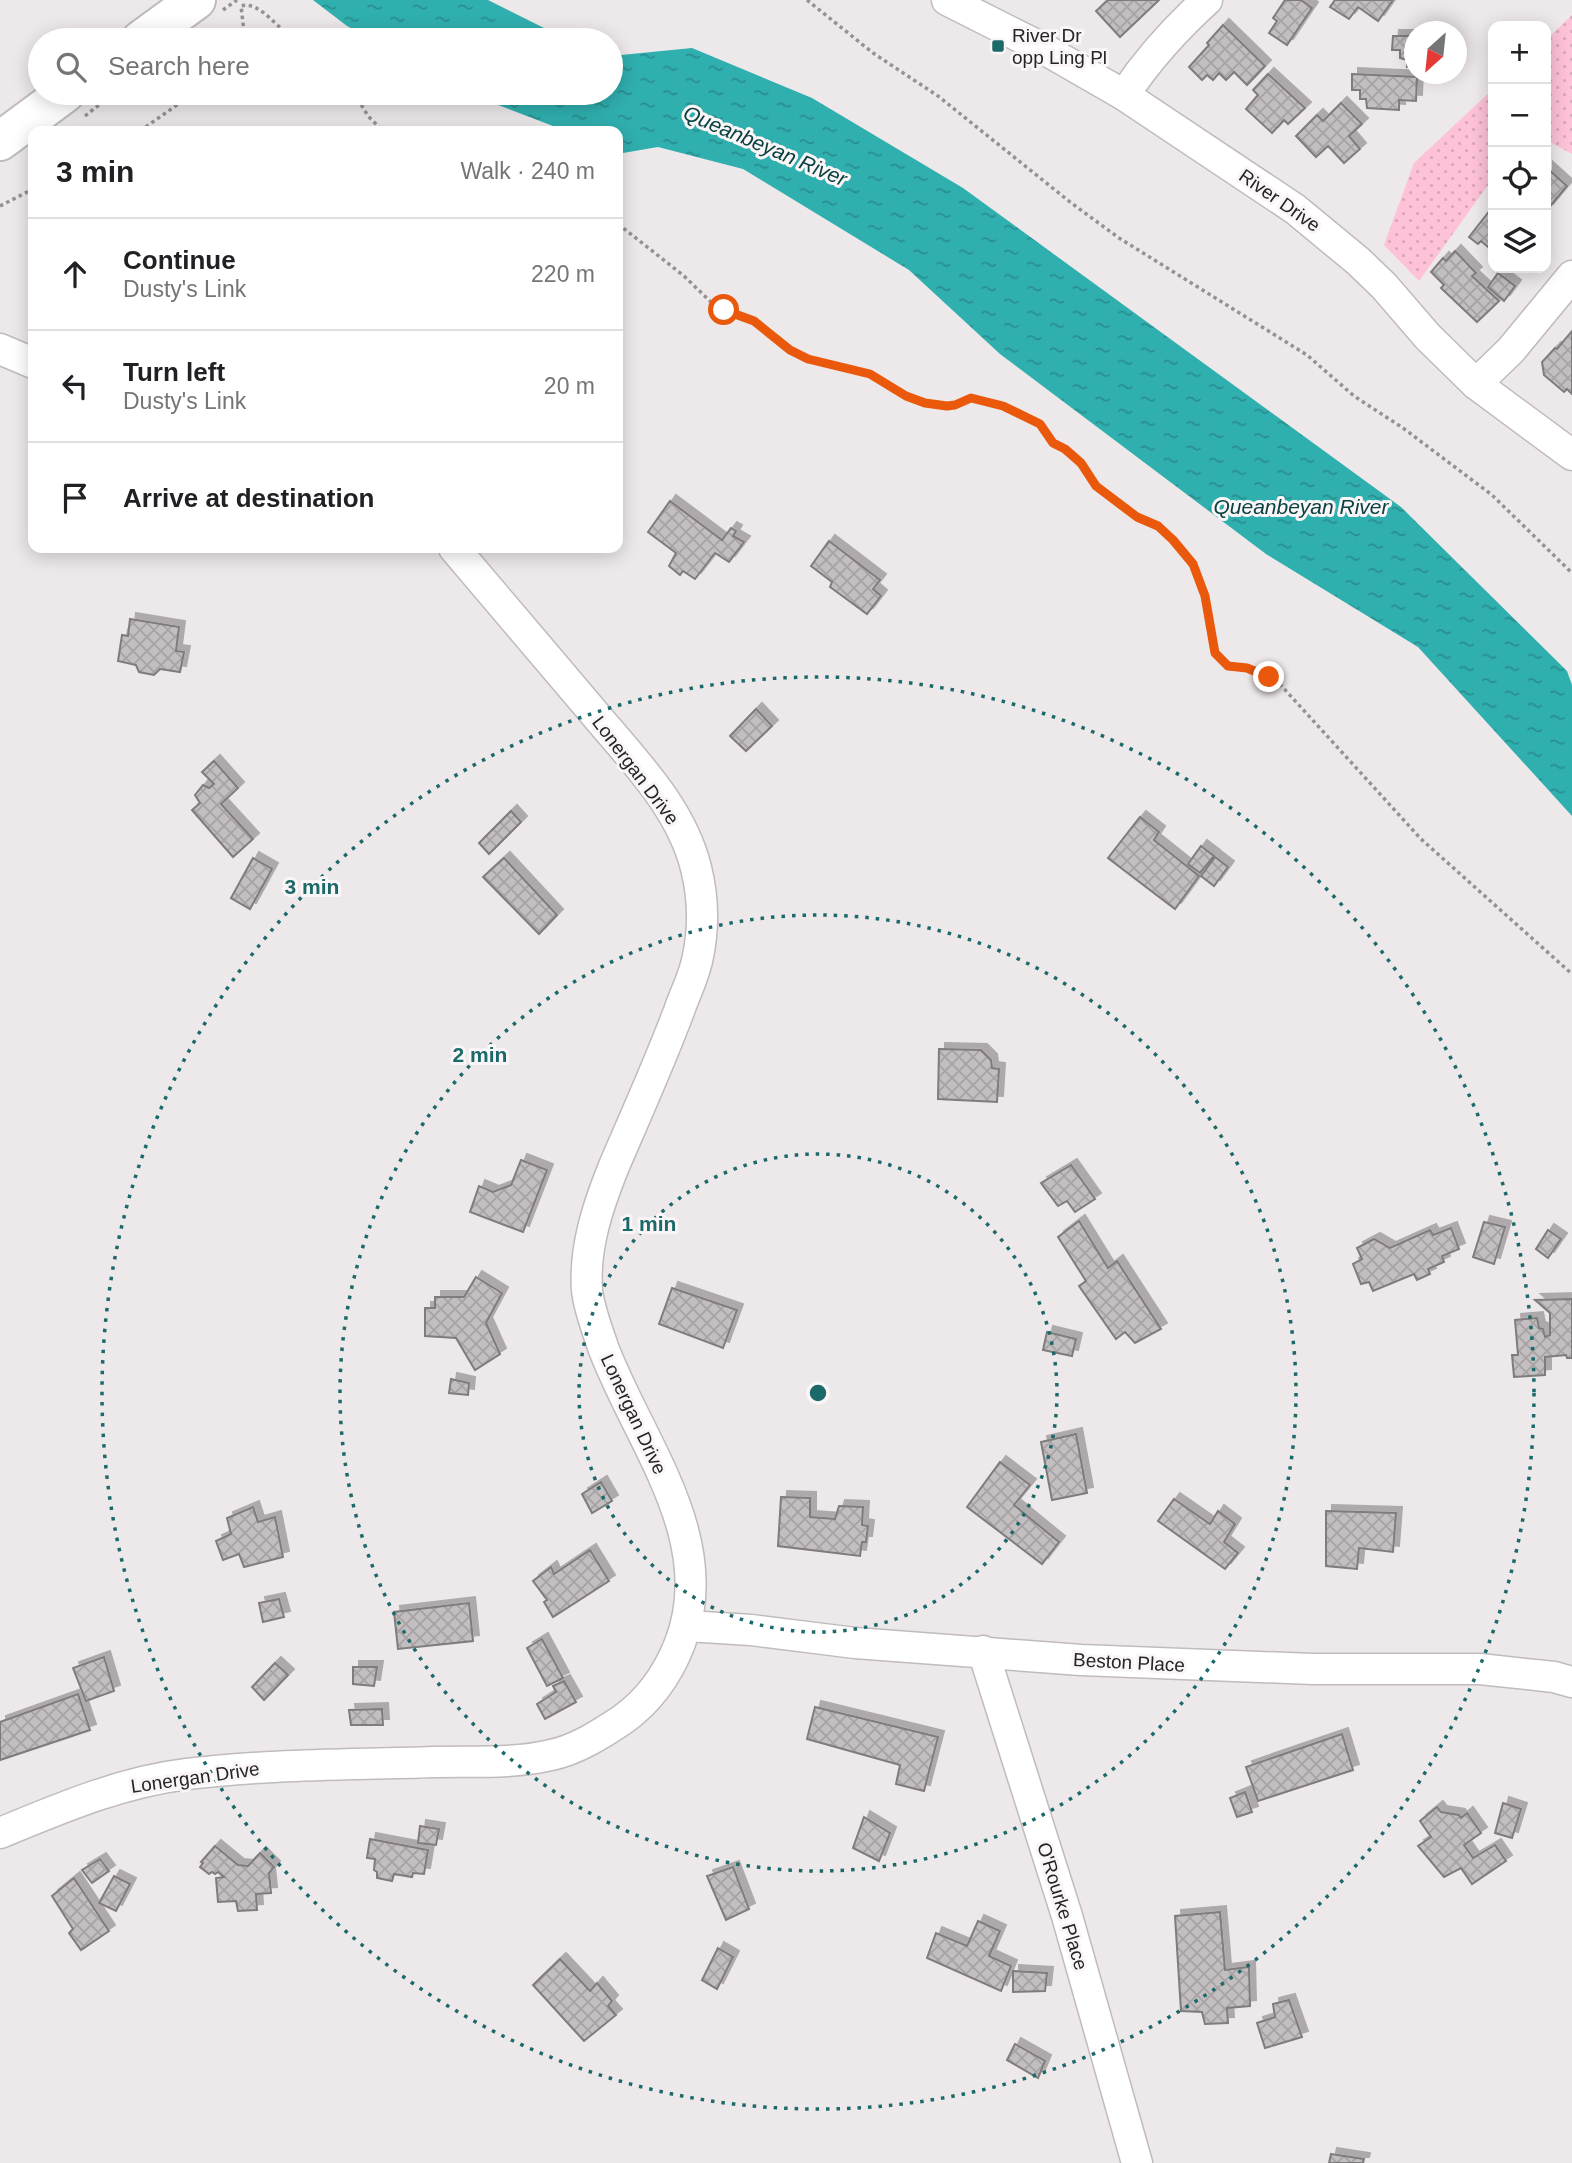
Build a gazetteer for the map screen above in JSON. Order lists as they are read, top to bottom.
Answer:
{
  "streets": {
    "street": [
      "River Drive",
      "Lonergan Drive",
      "Beston Place",
      "O'Rourke Place"
    ]
  },
  "crossings": [
    ["Lonergan Drive", "Beston Place"],
    ["Beston Place", "O'Rourke Place"]
  ],
  "water": ["Queanbeyan River"],
  "places": {
    "transit": ["River Dr opp Ling Pl"]
  },
  "north": "bottom left",
  "page": {
    "map_buttons": ["+", "−"],
    "search": "Search here",
    "heading": ["3 min", "Walk · 240 m"],
    "list": [
      ["Continue", "Dusty's Link", "220 m"],
      ["Turn left", "Dusty's Link", "20 m"],
      "Arrive at destination"
    ]
  },
  "rings": ["3 min", "2 min", "1 min"]
}
